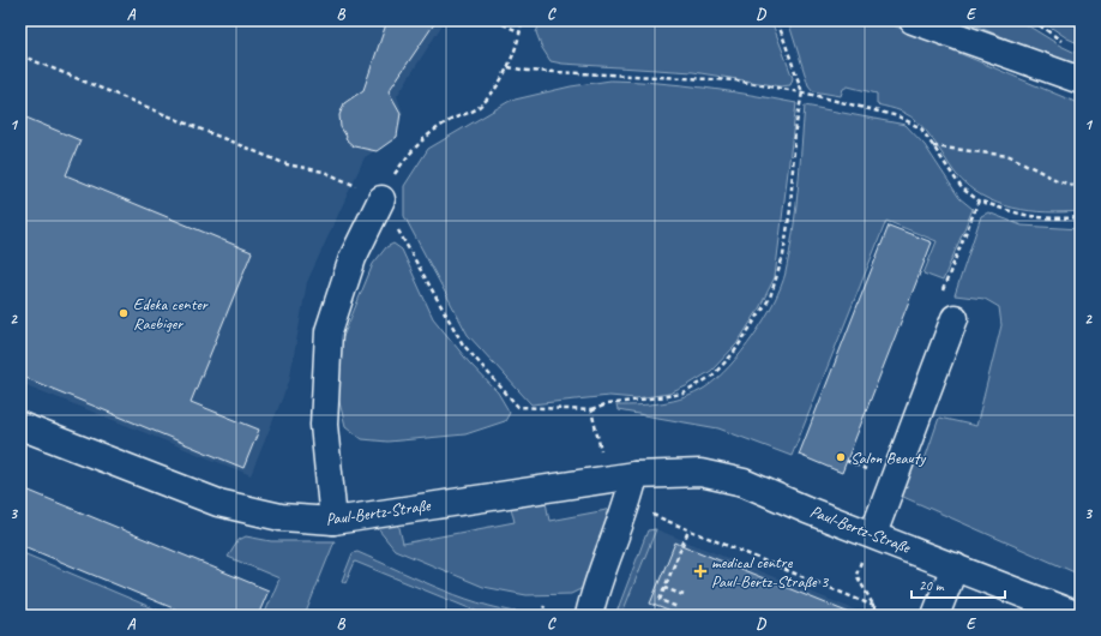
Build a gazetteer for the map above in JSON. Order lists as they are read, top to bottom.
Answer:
{
  "streets": {
    "street": ["Paul-Bertz-Straße"]
  },
  "places": {
    "other": ["Edeka center Raebiger", "Salon Beauty"],
    "health": ["medical centre Paul-Bertz-Straße 3"]
  },
  "scale_bar": "20 m",
  "grid": {
    "columns": [
      "A",
      "B",
      "C",
      "D",
      "E"
    ],
    "rows": ["1", "2", "3"]
  }
}
